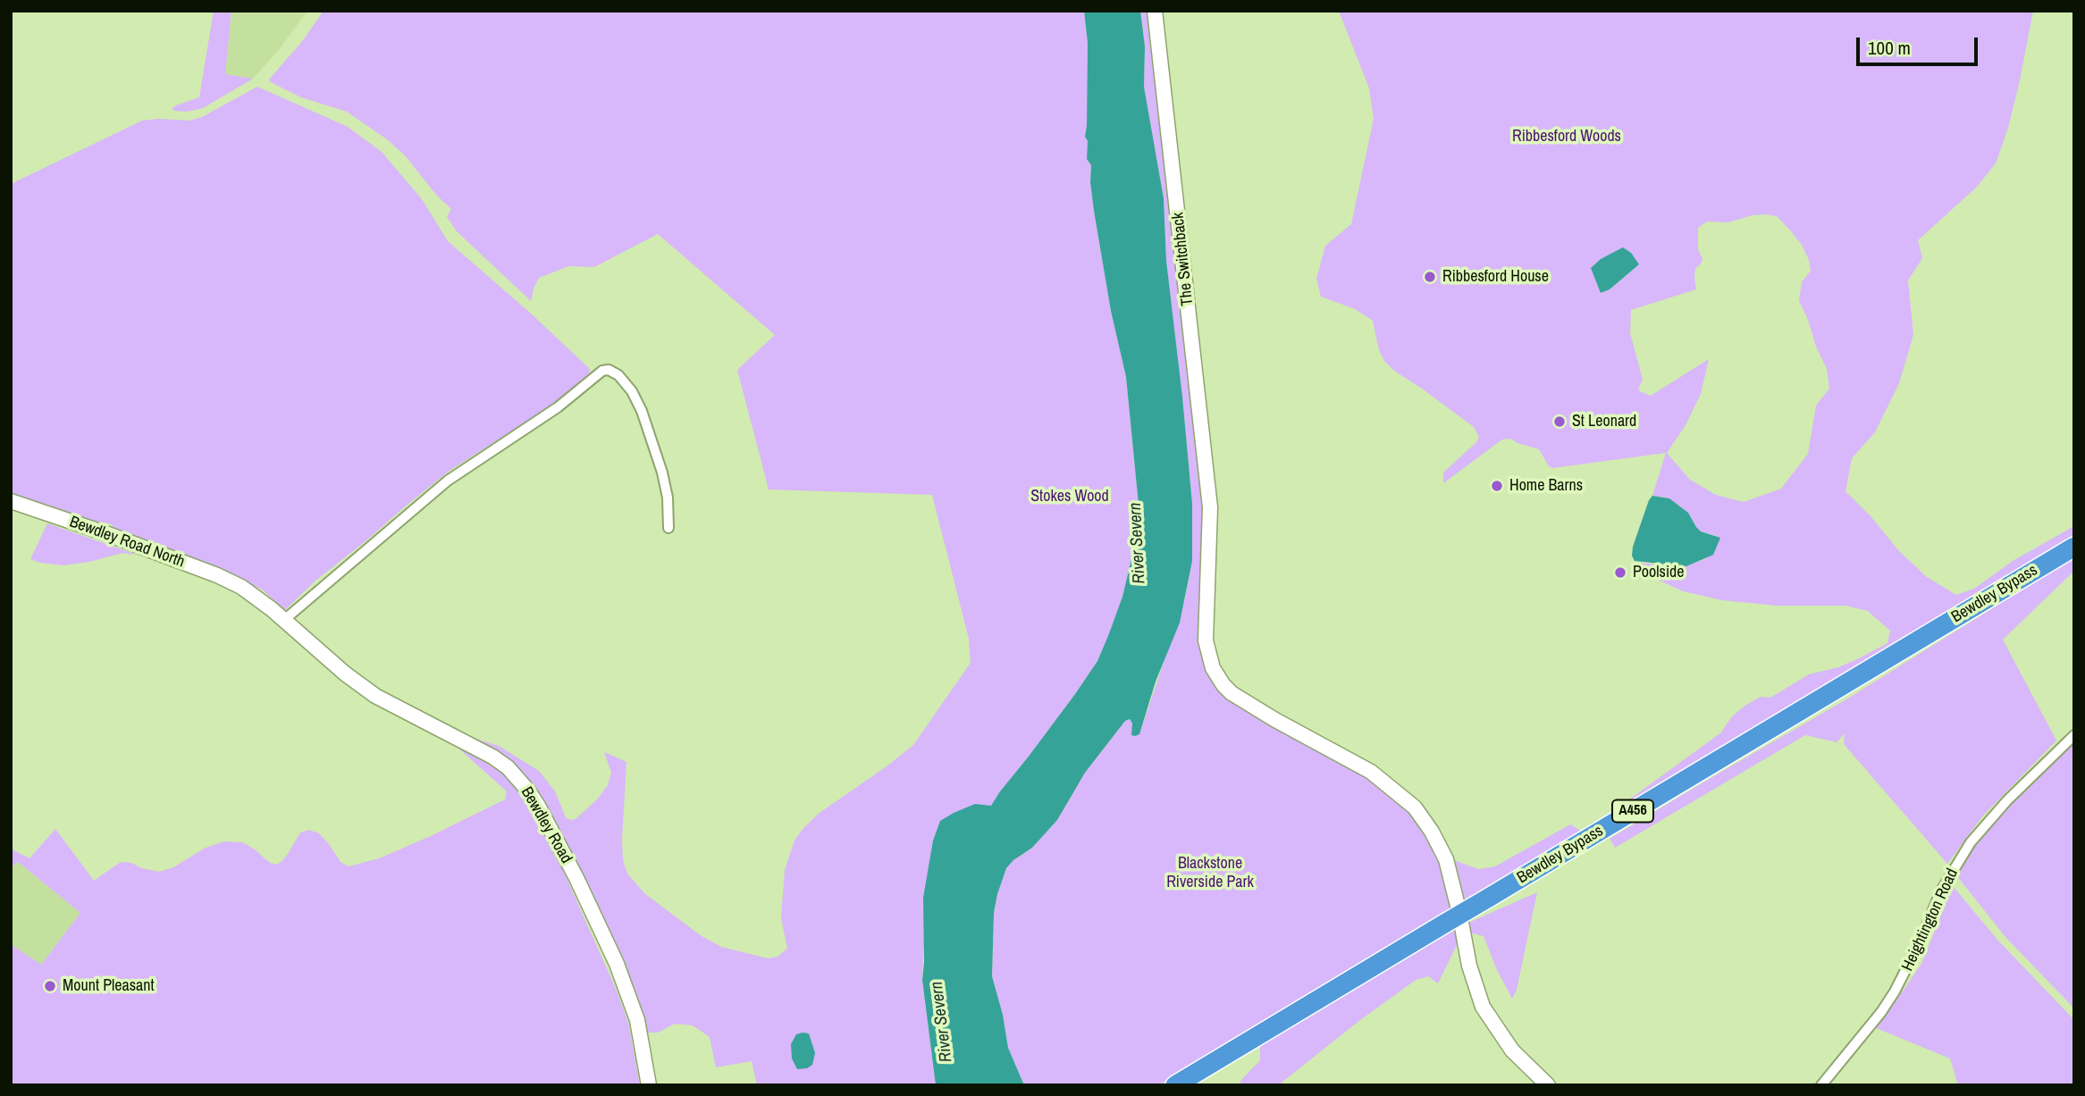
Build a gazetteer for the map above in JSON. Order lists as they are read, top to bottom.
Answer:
{
  "streets": {
    "highway": ["Bewdley Bypass", "A456"],
    "main road": ["The Switchback", "Bewdley Road North", "Bewdley Road"],
    "street": ["Heightington Road"]
  },
  "crossings": [
    ["Bewdley Road North", "Bewdley Road"]
  ],
  "water": ["River Severn"],
  "parks": ["Ribbesford Woods", "Stokes Wood", "Blackstone Riverside Park"],
  "places": [
    "Ribbesford House",
    "St Leonard",
    "Home Barns",
    "Poolside",
    "Mount Pleasant"
  ],
  "scale_bar": "100 m"
}
